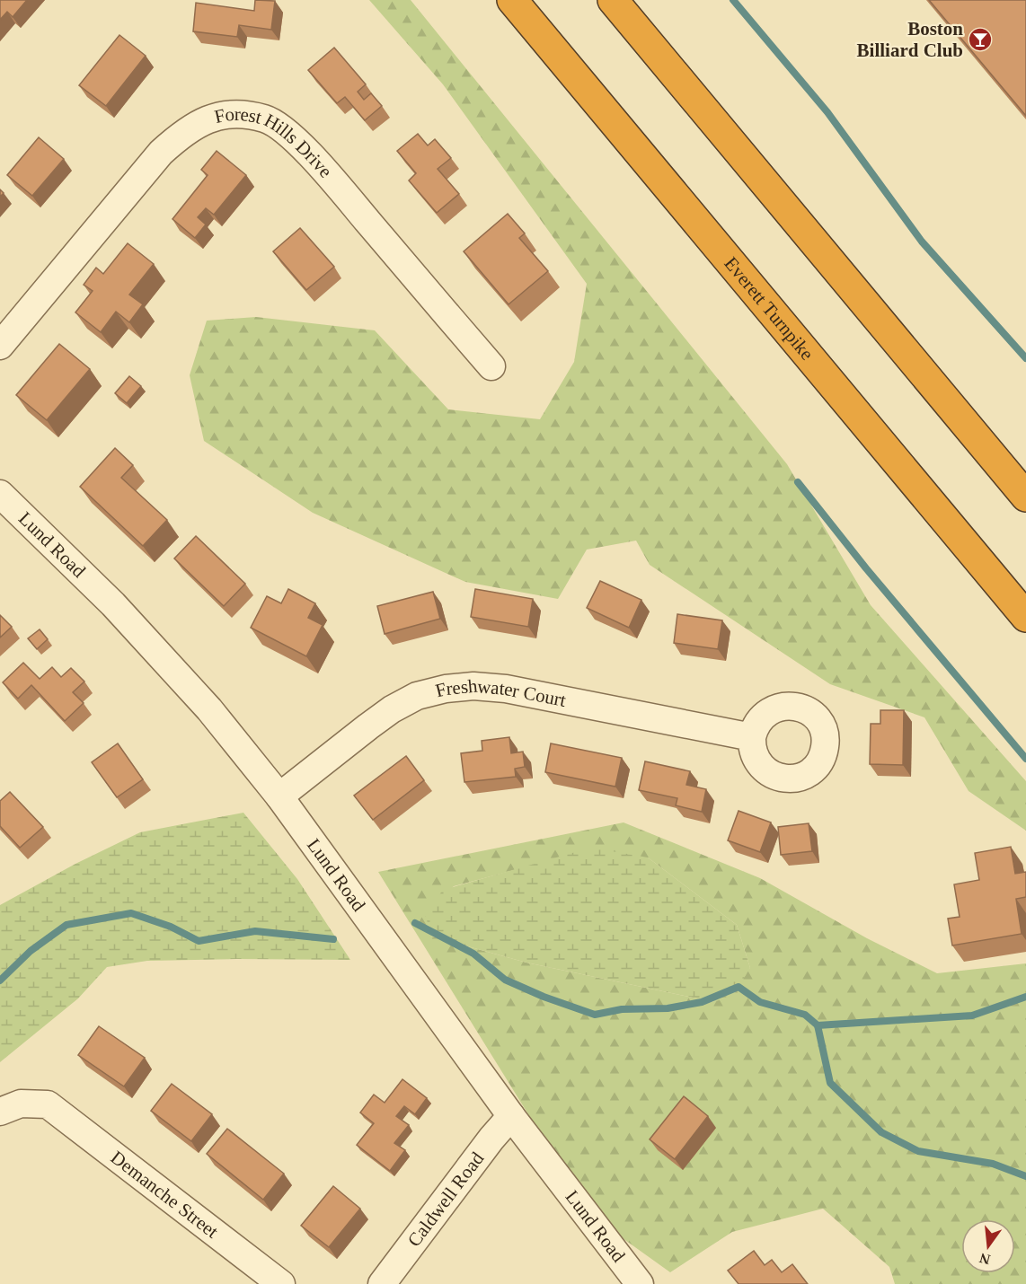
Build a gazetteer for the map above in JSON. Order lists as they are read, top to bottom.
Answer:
{
  "streets": {
    "highway": ["Everett Turnpike"],
    "street": [
      "Forest Hills Drive",
      "Lund Road",
      "Freshwater Court",
      "Demanche Street",
      "Caldwell Road"
    ]
  },
  "crossings": [
    ["Lund Road", "Freshwater Court"],
    ["Lund Road", "Caldwell Road"]
  ],
  "places": {
    "bar": ["Boston Billiard Club"]
  },
  "north": "bottom"
}
